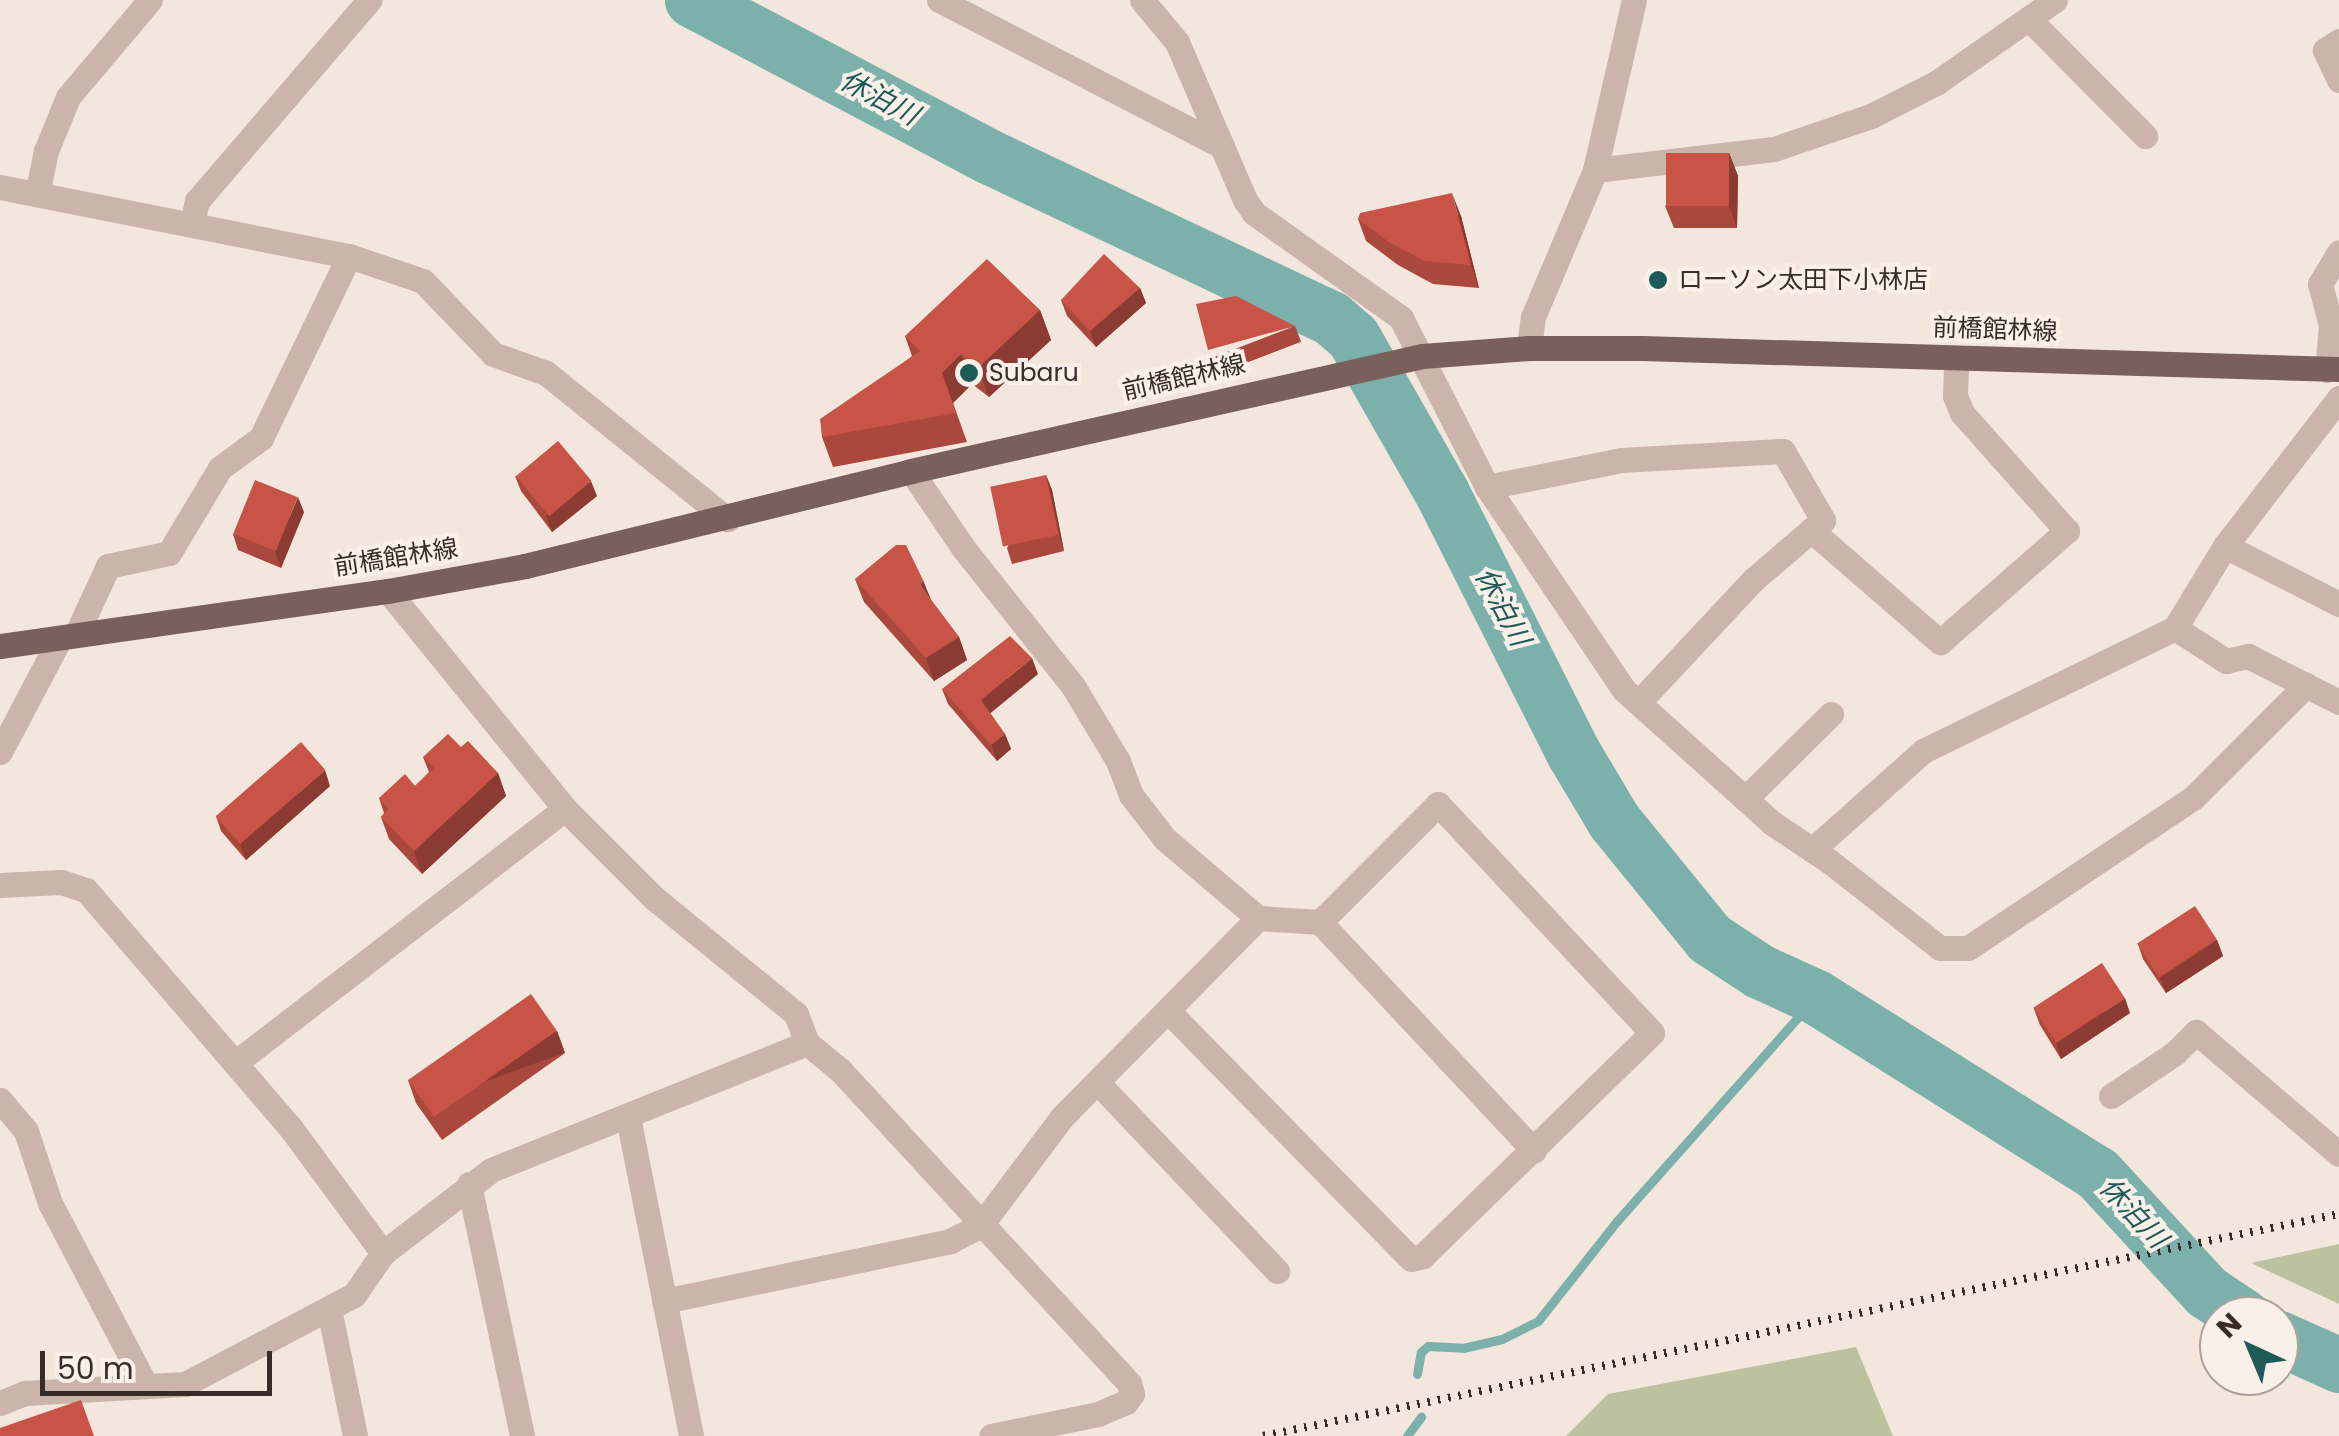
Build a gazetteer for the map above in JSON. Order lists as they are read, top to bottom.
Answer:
{
  "streets": {
    "main road": ["前橋館林線"]
  },
  "water": ["休泊川"],
  "places": ["ローソン太田下小林店", "Subaru"],
  "scale_bar": "50 m",
  "north": "top left"
}
